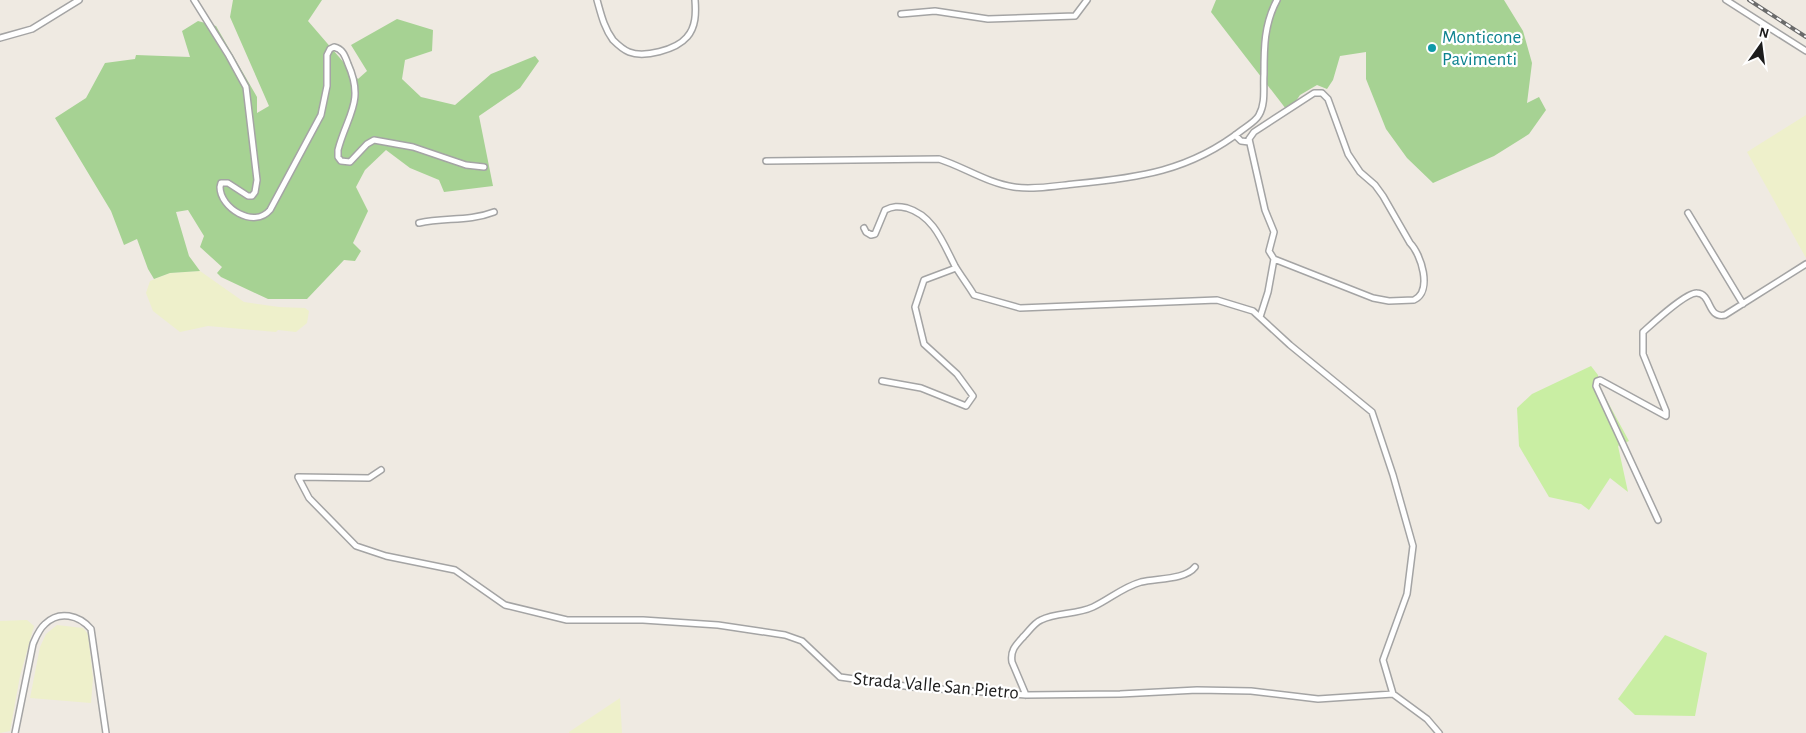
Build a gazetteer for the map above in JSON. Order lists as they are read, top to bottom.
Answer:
{
  "streets": {
    "street": ["Strada Valle San Pietro"]
  },
  "places": ["Monticone Pavimenti"],
  "north": "top"
}
